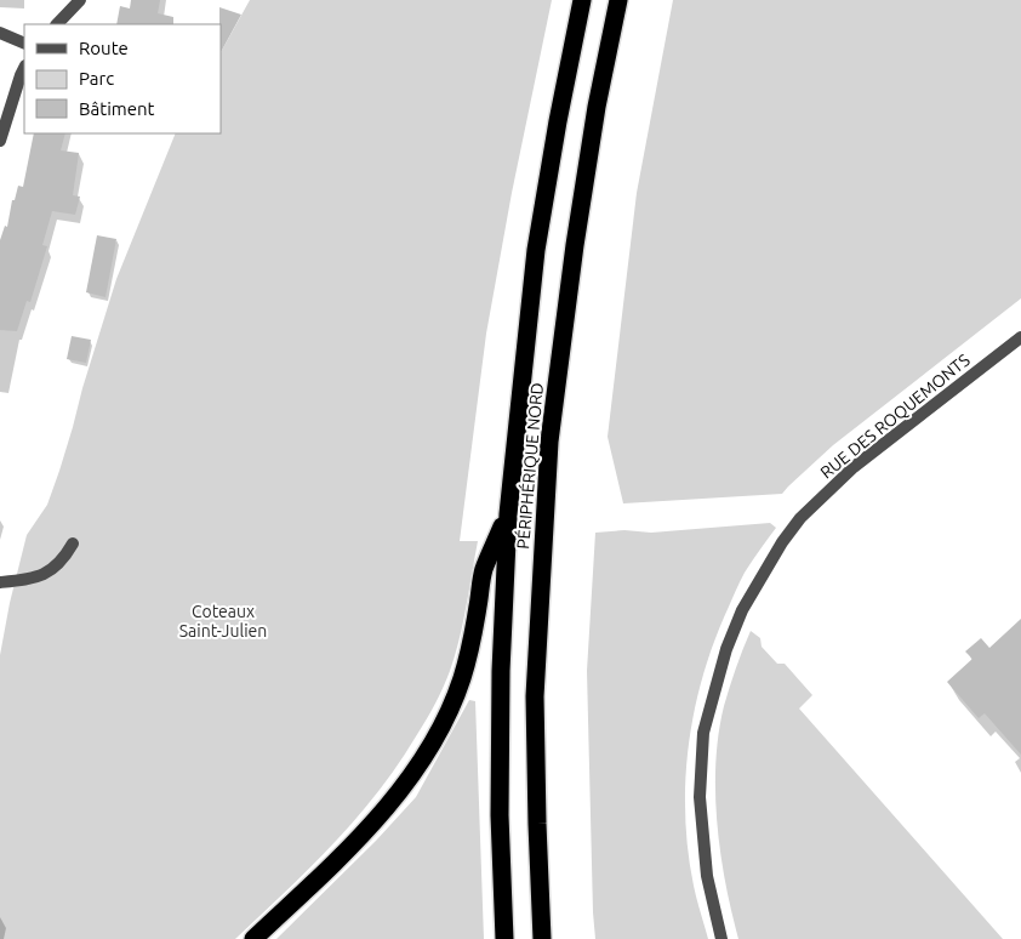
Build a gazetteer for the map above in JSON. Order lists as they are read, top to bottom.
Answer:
{
  "streets": {
    "highway": ["PÉRIPHÉRIQUE NORD"],
    "street": ["RUE DES ROQUEMONTS"]
  },
  "parks": ["Coteaux Saint-Julien"],
  "legend": ["Route", "Parc", "Bâtiment"]
}
